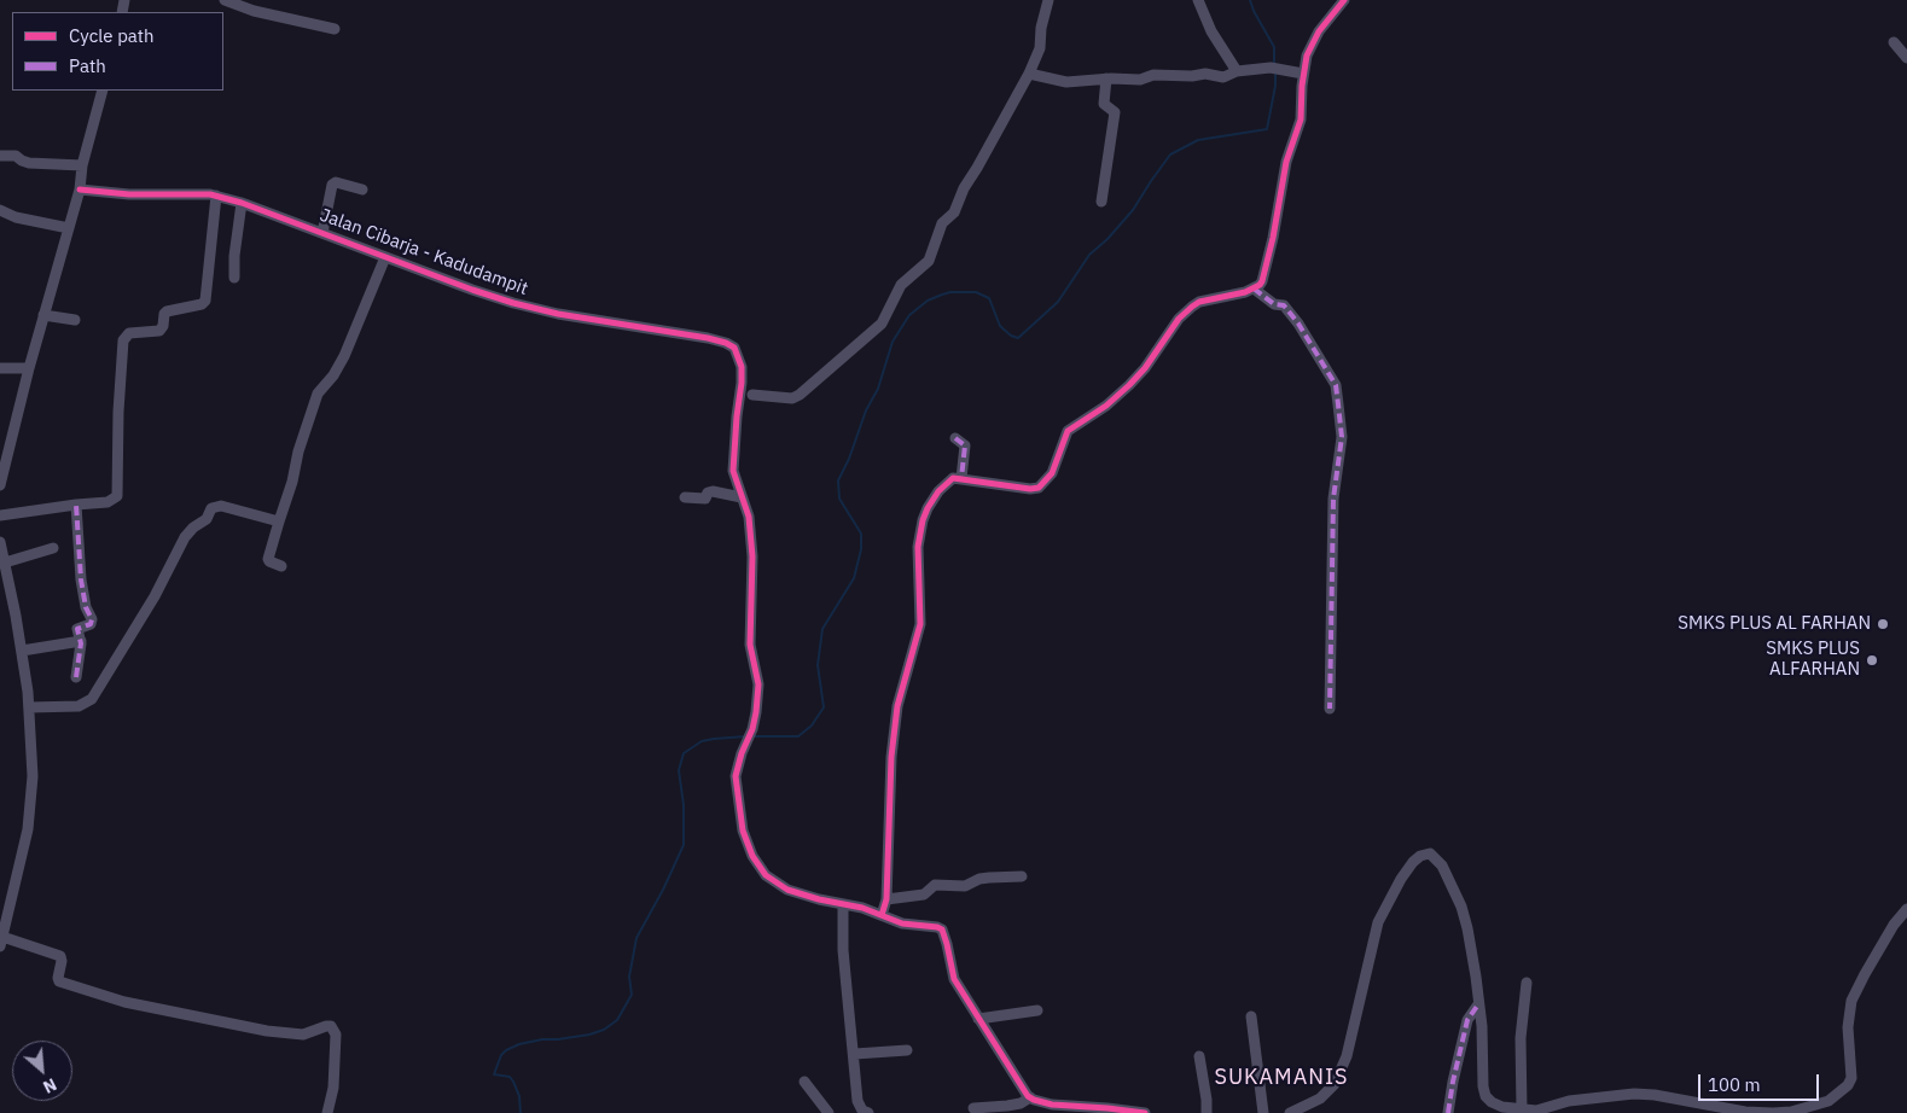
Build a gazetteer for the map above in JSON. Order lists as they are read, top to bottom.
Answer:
{
  "streets": {
    "street": ["Jalan Cibarja - Kadudampit"]
  },
  "districts": ["SUKAMANIS"],
  "places": ["SMKS PLUS AL FARHAN", "SMKS PLUS ALFARHAN"],
  "legend": ["Cycle path", "Path"],
  "scale_bar": "100 m",
  "north": "bottom right"
}
